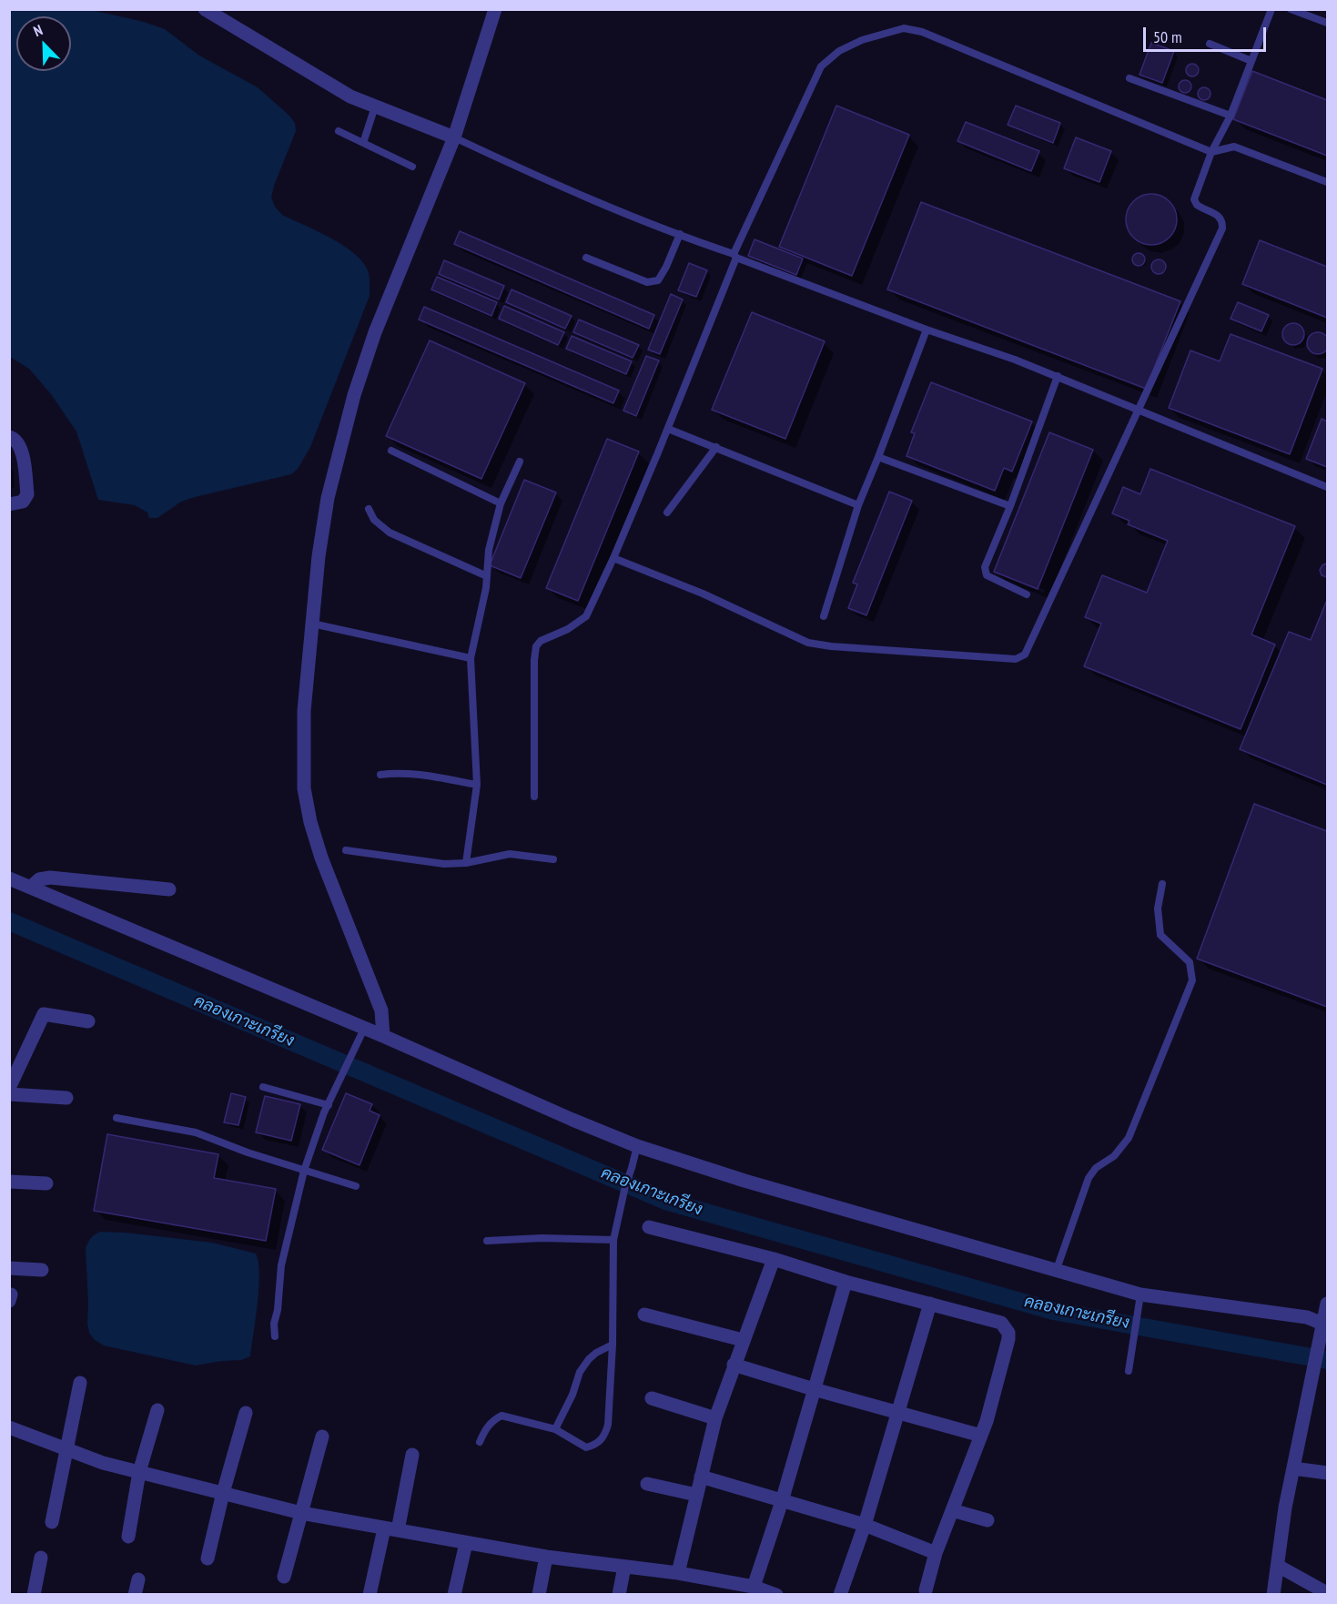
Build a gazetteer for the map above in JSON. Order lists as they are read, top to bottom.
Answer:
{
  "water": ["คลองเกาะเกรียง"],
  "scale_bar": "50 m",
  "north": "top left"
}
